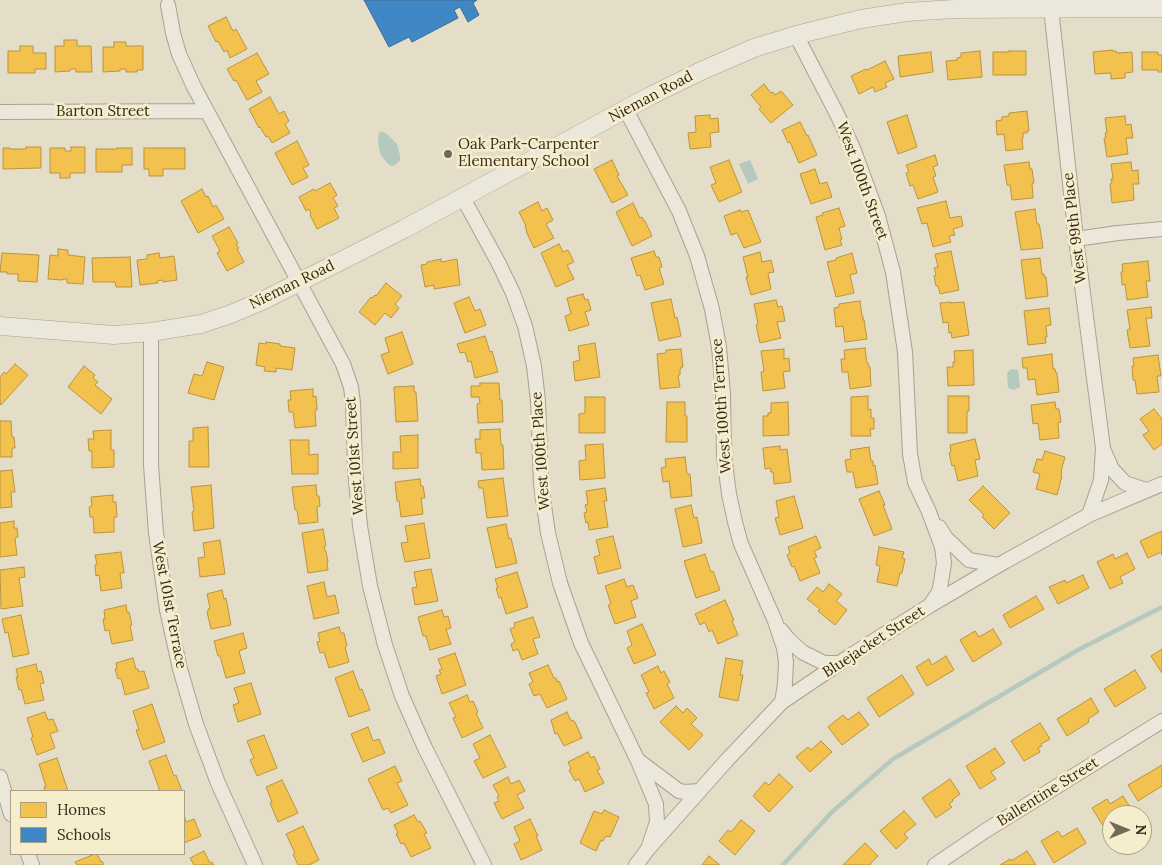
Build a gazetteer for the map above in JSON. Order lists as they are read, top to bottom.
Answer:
{
  "streets": {
    "street": [
      "Nieman Road",
      "Barton Street",
      "West 100th Street",
      "West 99th Place",
      "West 100th Terrace",
      "West 100th Place",
      "West 101st Street",
      "West 101st Terrace",
      "Bluejacket Street",
      "Ballentine Street"
    ]
  },
  "crossings": [
    ["Nieman Road", "West 100th Street"],
    ["Nieman Road", "West 99th Place"],
    ["Nieman Road", "West 100th Terrace"],
    ["Nieman Road", "West 100th Place"],
    ["Nieman Road", "West 101st Street"],
    ["Nieman Road", "West 101st Terrace"],
    ["Barton Street", "West 101st Street"],
    ["West 100th Street", "Bluejacket Street"],
    ["West 99th Place", "Bluejacket Street"],
    ["West 100th Terrace", "Bluejacket Street"],
    ["West 100th Place", "Bluejacket Street"]
  ],
  "places": ["Oak Park-Carpenter Elementary School"],
  "legend": ["Homes", "Schools"],
  "north": "right"
}
